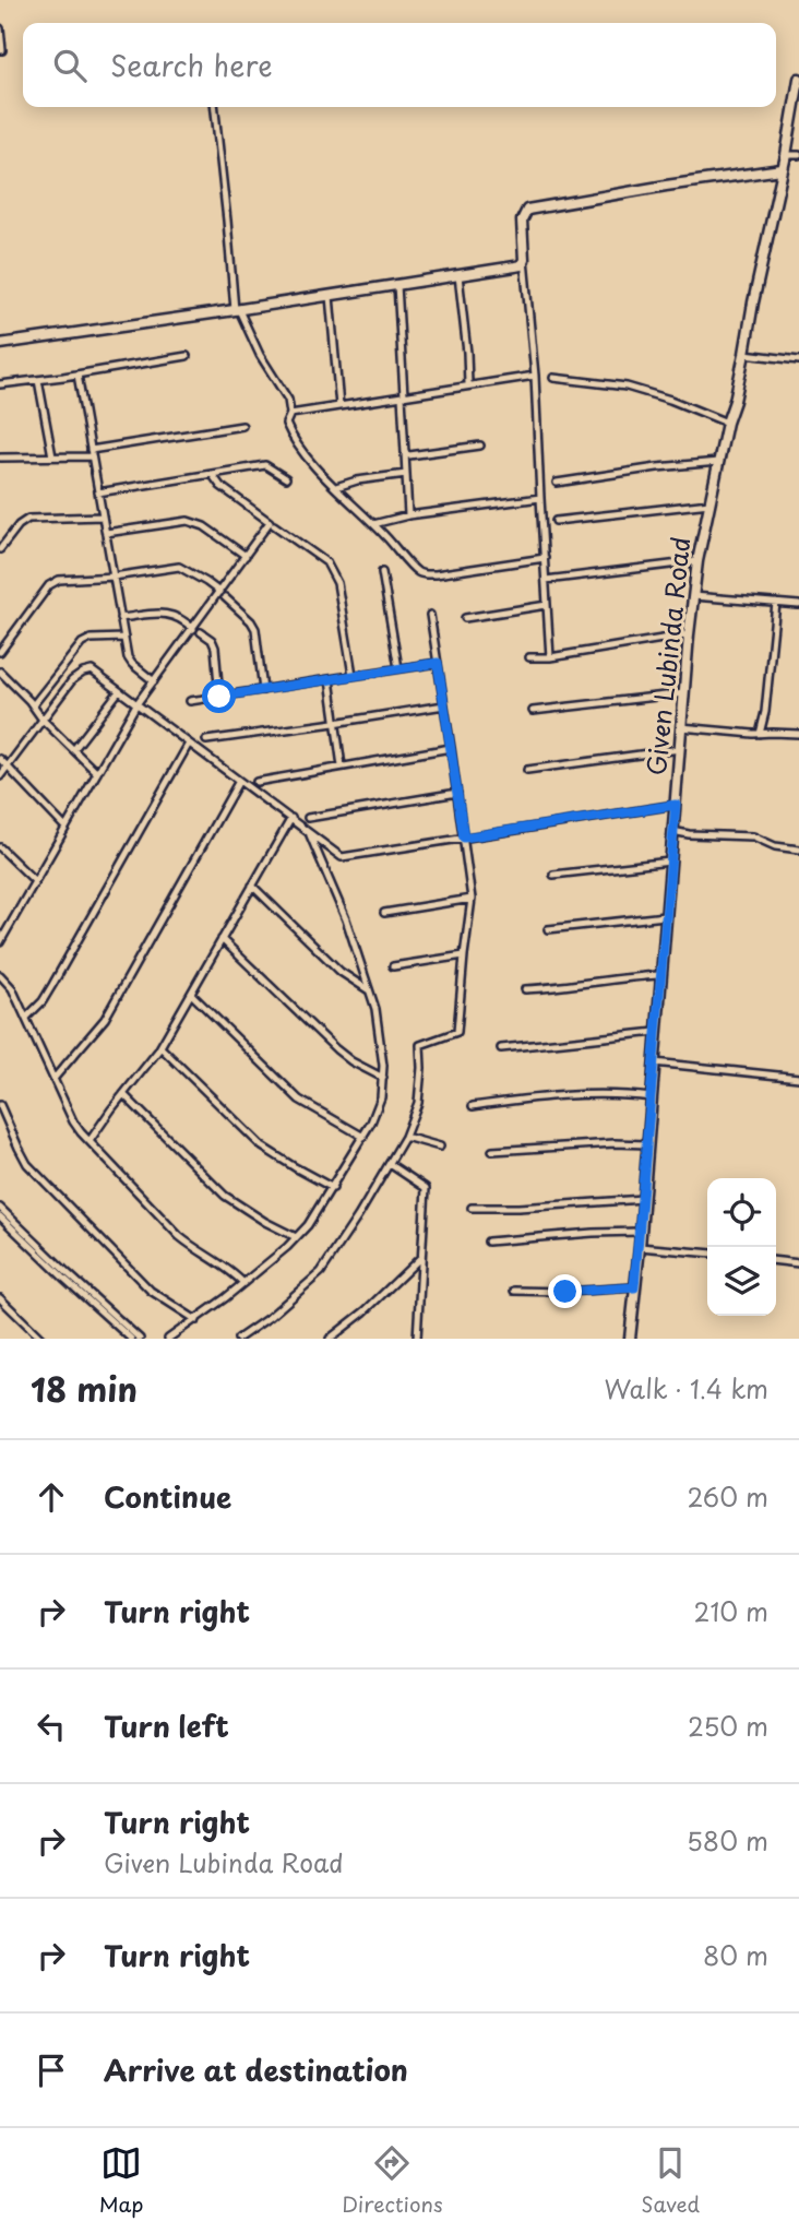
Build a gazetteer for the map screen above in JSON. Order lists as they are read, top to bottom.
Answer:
{
  "streets": {
    "street": ["Given Lubinda Road"]
  },
  "page": {
    "search": "Search here",
    "heading": ["18 min", "Walk · 1.4 km"],
    "list": [
      ["Continue", "260 m"],
      ["Turn right", "210 m"],
      ["Turn left", "250 m"],
      ["Turn right", "Given Lubinda Road", "580 m"],
      ["Turn right", "80 m"],
      "Arrive at destination"
    ],
    "nav": ["Map", "Directions", "Saved"]
  }
}
